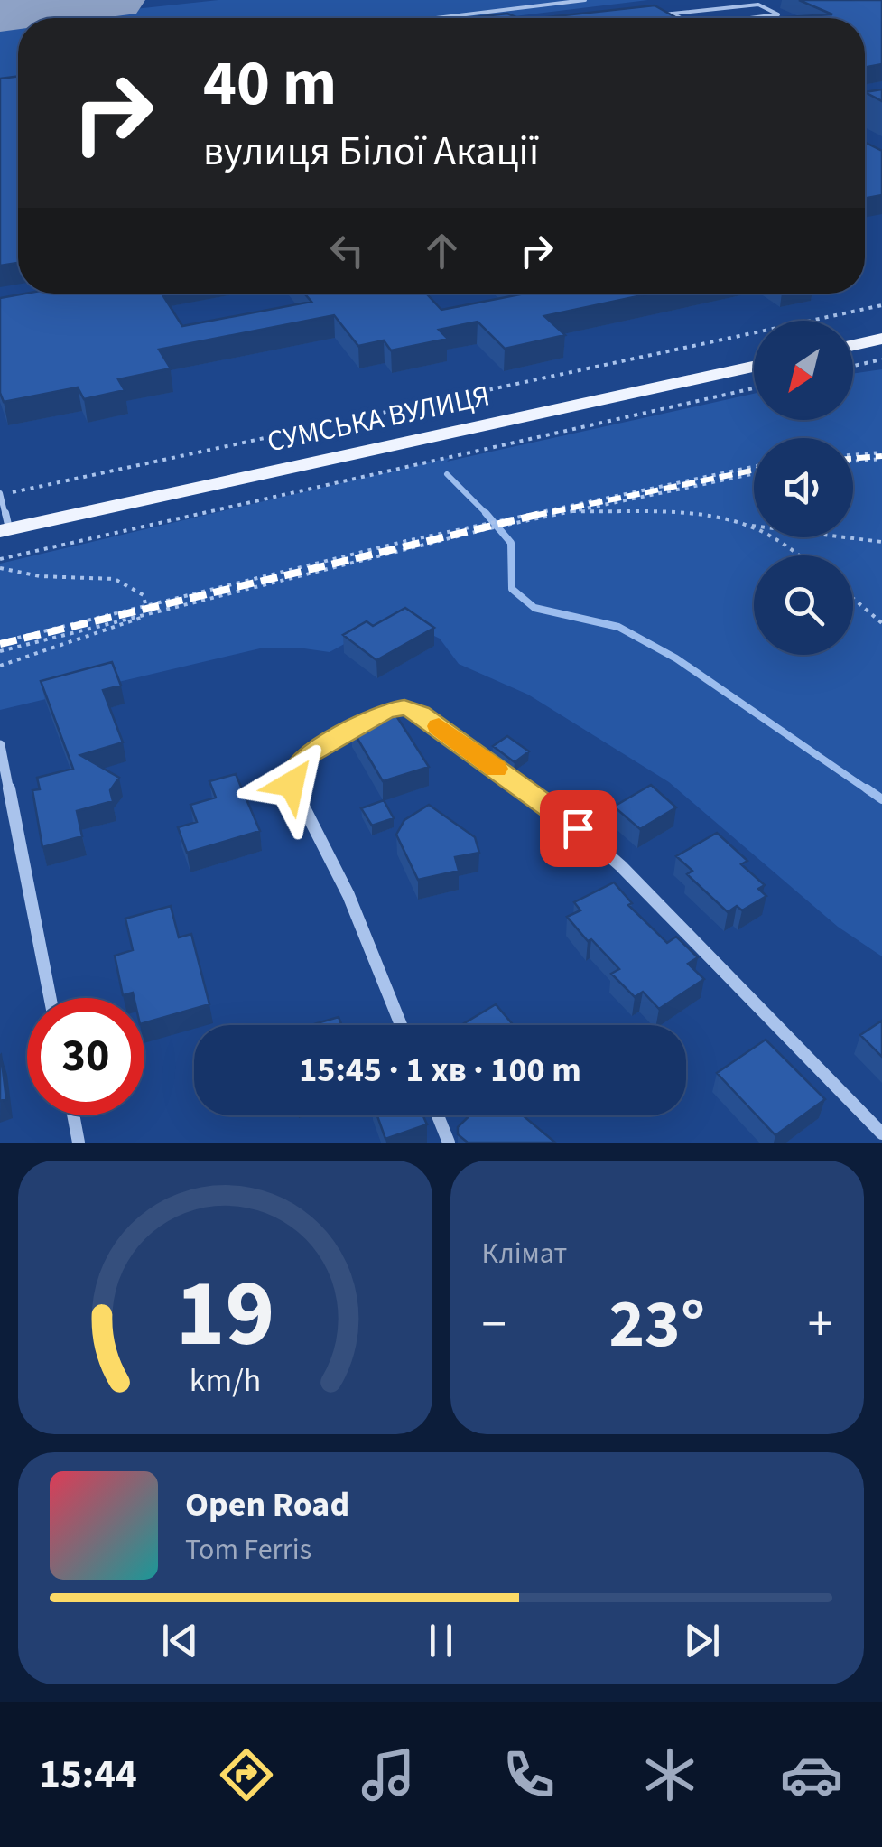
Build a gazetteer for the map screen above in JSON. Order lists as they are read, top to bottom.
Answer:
{
  "streets": {
    "main road": ["СУМСЬКА ВУЛИЦЯ"]
  },
  "north": "bottom left",
  "page": {
    "turn": ["40 m", "вулиця Білої Акації"],
    "limit": "30",
    "trip": "15:45 · 1 хв · 100 m",
    "tile": "Клімат",
    "heat": ["−", "23°", "+"],
    "song": ["Open Road", "Tom Ferris"],
    "tabs": "15:44",
    "gauge": ["19", "km/h"]
  }
}
